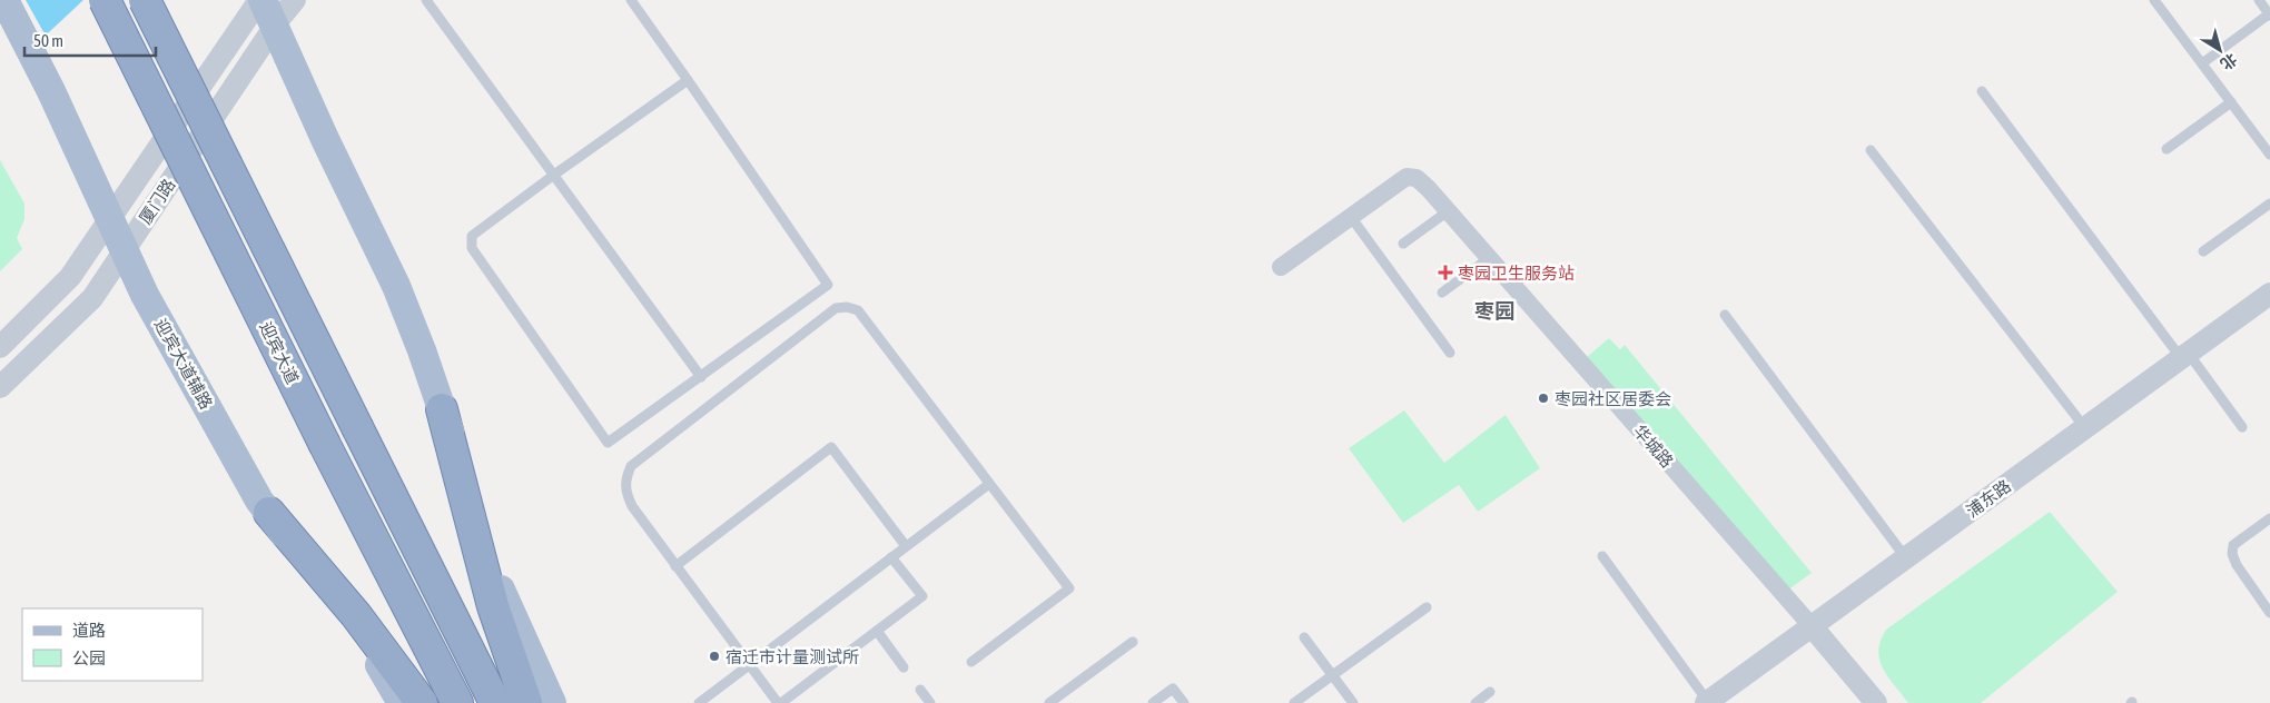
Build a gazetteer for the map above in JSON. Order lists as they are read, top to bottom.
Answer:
{
  "streets": {
    "highway": ["迎宾大道"],
    "main road": ["迎宾大道辅路"],
    "street": ["厦门路", "华城路", "浦东路"]
  },
  "crossings": [
    ["厦门路", "迎宾大道辅路"],
    ["华城路", "浦东路"]
  ],
  "districts": ["枣园"],
  "places": {
    "health": ["枣园卫生服务站"],
    "other": ["枣园社区居委会", "宿迁市计量测试所"]
  },
  "legend": ["道路", "公园"],
  "scale_bar": "50 m",
  "north": "bottom right"
}
